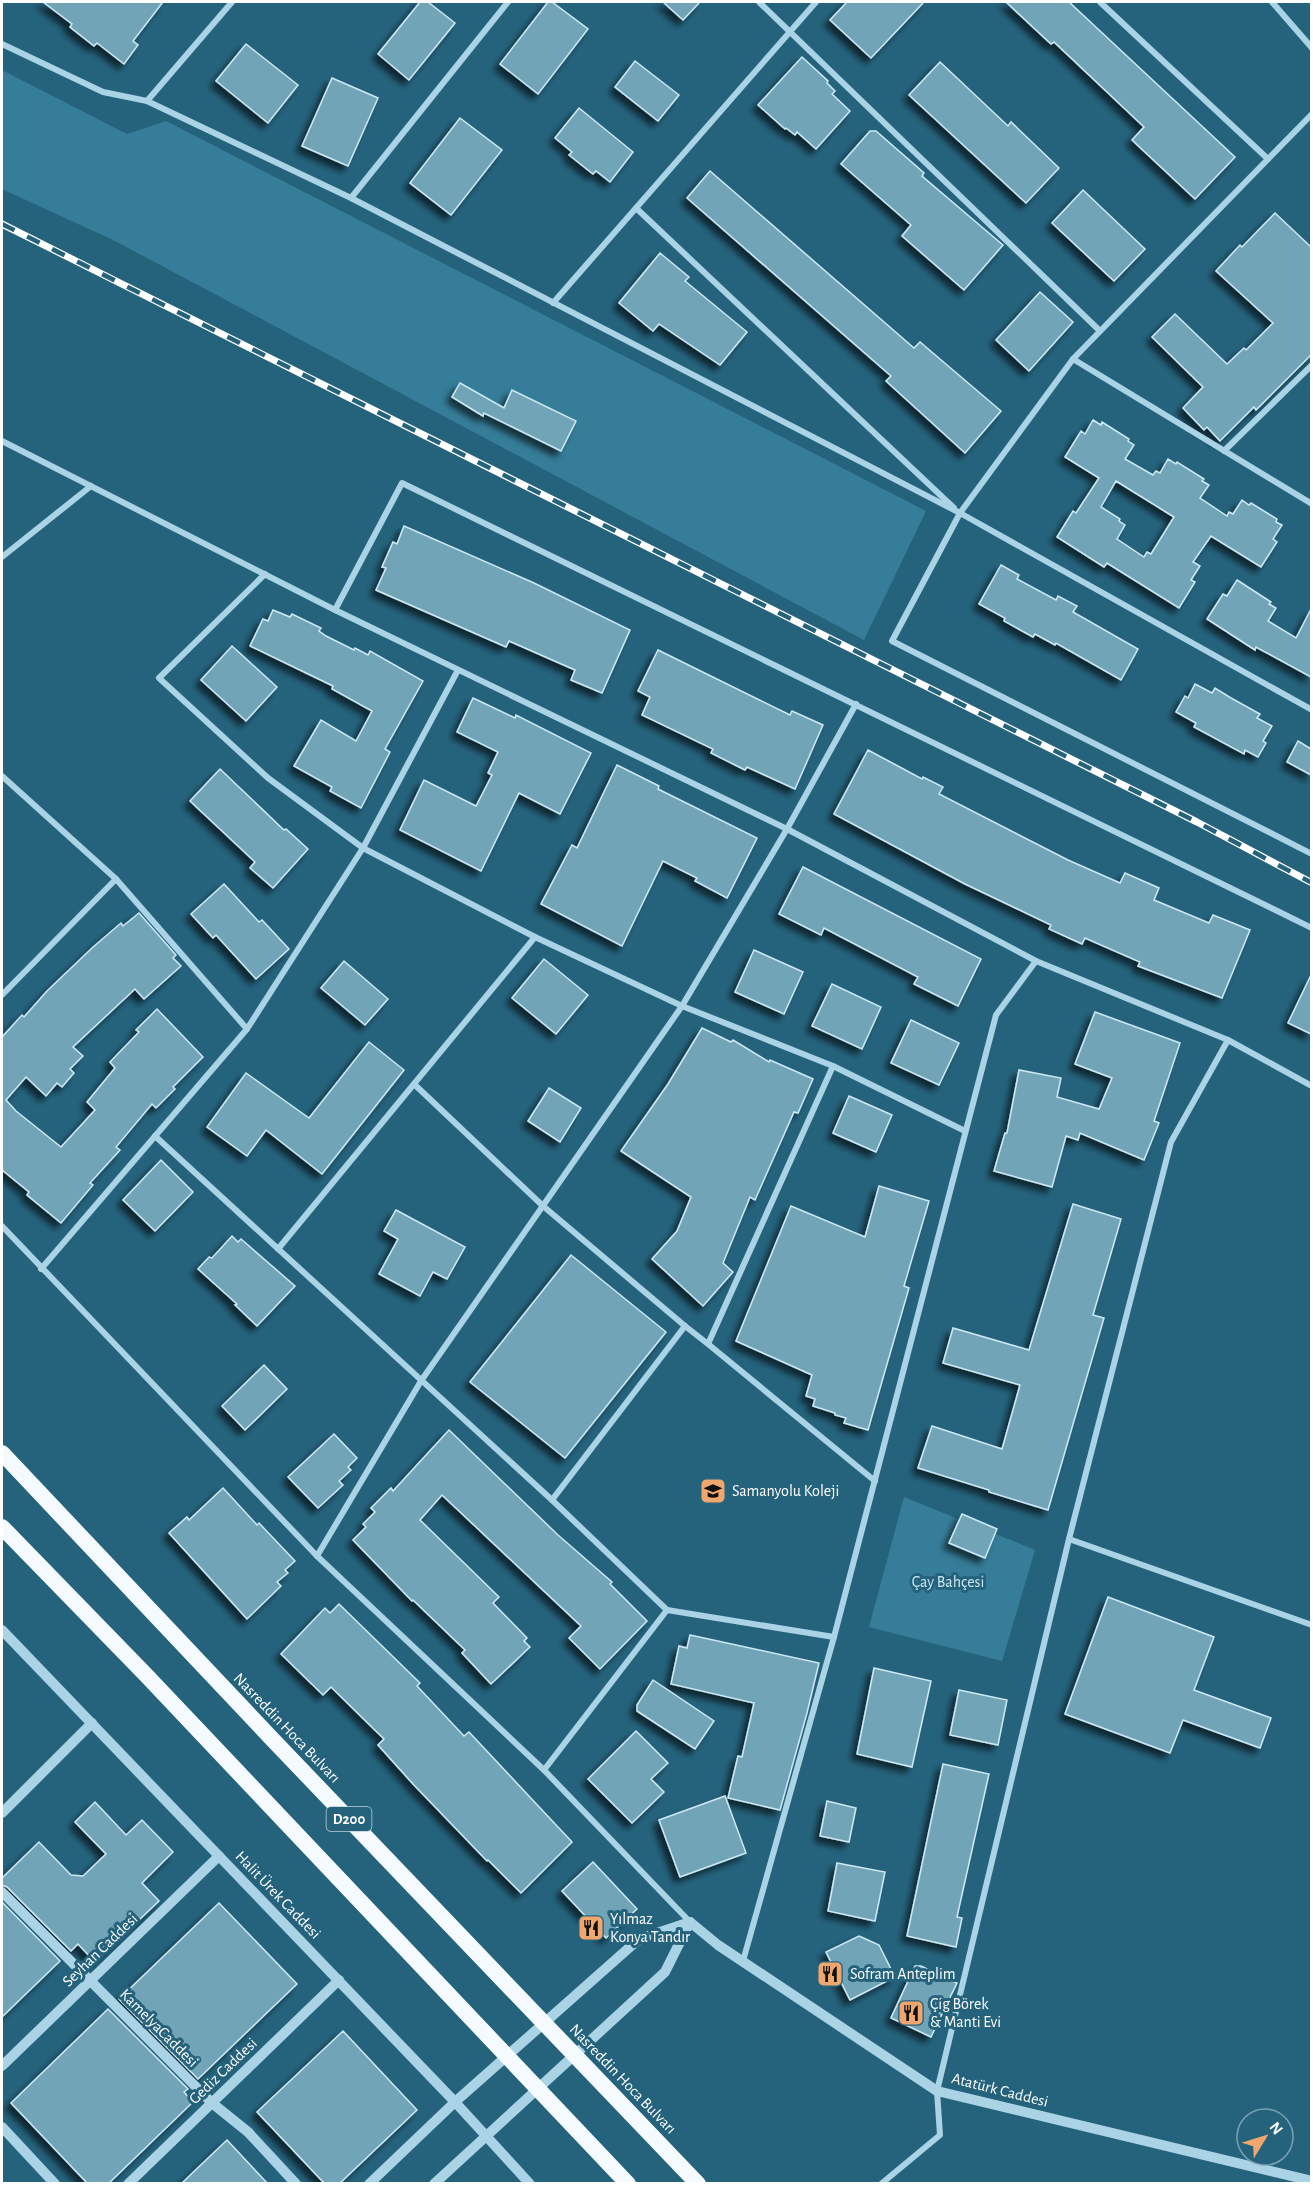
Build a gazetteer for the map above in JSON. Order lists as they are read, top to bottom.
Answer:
{
  "streets": {
    "highway": ["Nasreddin Hoca Bulvarı", "D200"],
    "street": [
      "Halit Ürek Caddesi",
      "Seyhan Caddesi",
      "KamelyaCaddesi",
      "Gediz Caddesi",
      "Atatürk Caddesi"
    ]
  },
  "crossings": [
    ["Halit Ürek Caddesi", "Seyhan Caddesi"],
    ["Halit Ürek Caddesi", "Gediz Caddesi"],
    ["Seyhan Caddesi", "KamelyaCaddesi"],
    ["KamelyaCaddesi", "Gediz Caddesi"]
  ],
  "parks": ["Çay Bahçesi"],
  "places": {
    "school or university": ["Samanyolu Koleji"],
    "restaurant": ["Yılmaz Konya Tandır", "Sofram Anteplim", "Çig Börek & Manti Evi"]
  },
  "north": "top right"
}
